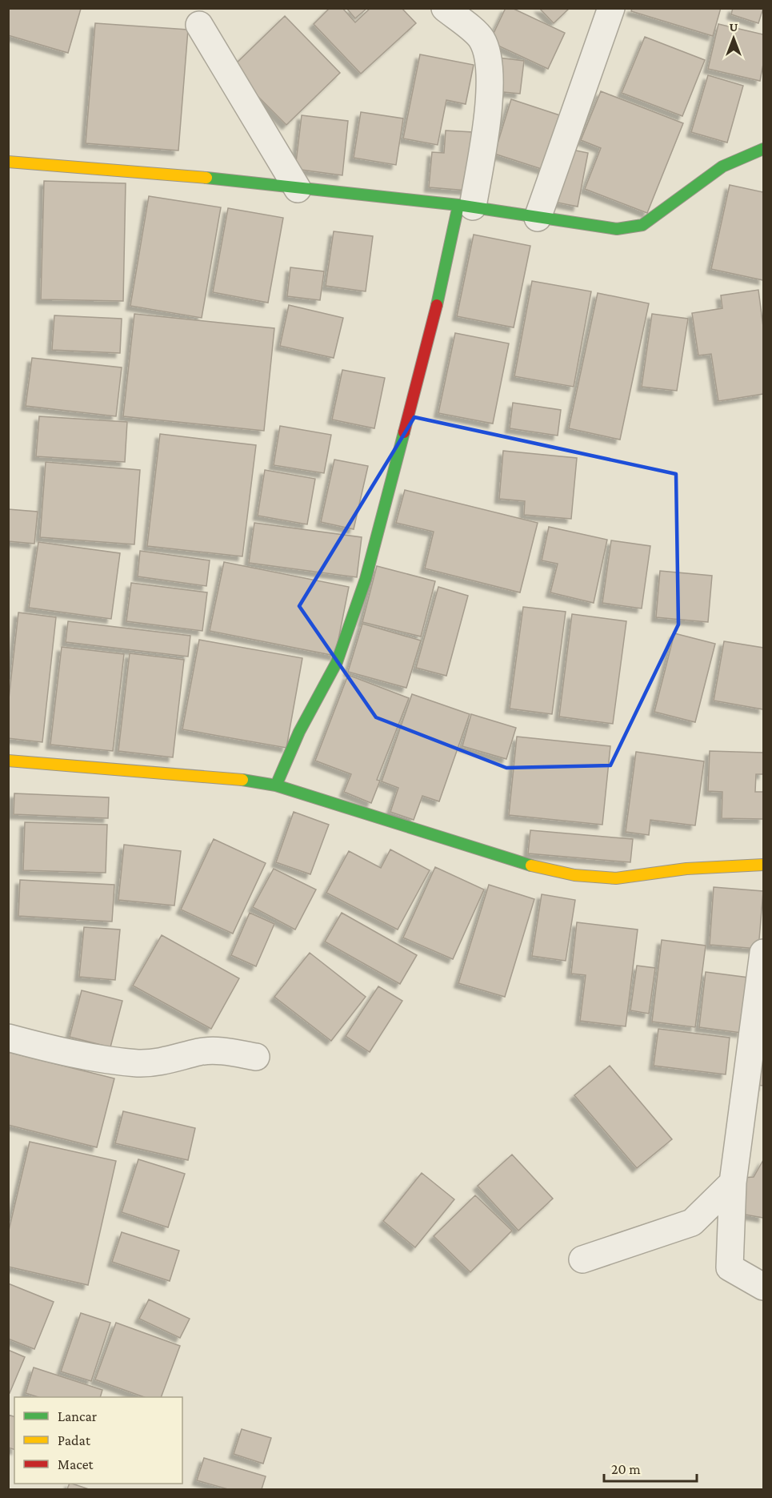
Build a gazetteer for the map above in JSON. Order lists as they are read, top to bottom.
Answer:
{
  "legend": ["Lancar", "Padat", "Macet"],
  "scale_bar": "20 m",
  "north": "top"
}
